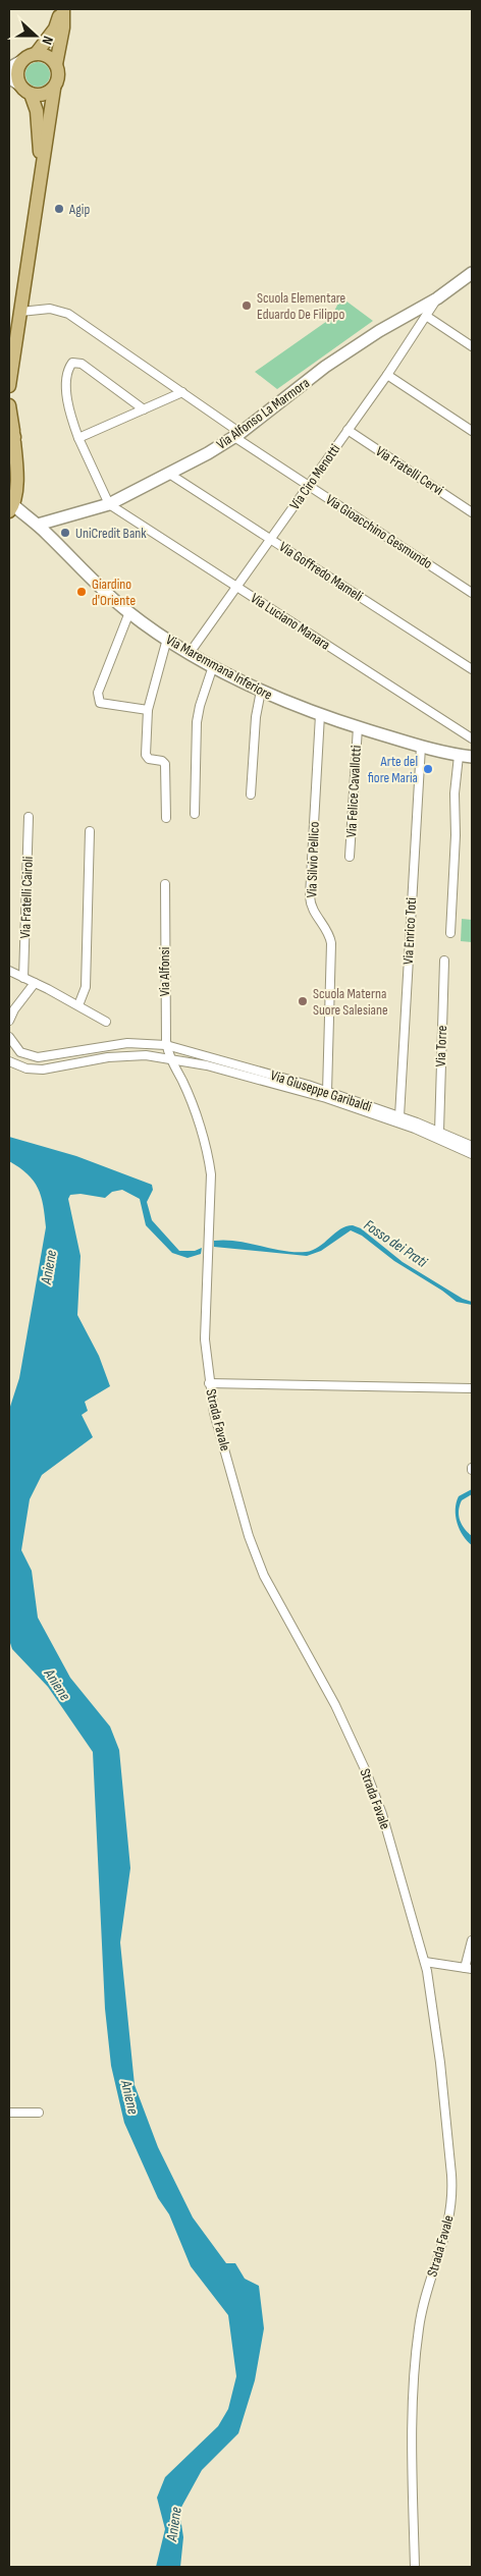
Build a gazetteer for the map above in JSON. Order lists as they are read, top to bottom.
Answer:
{
  "streets": {
    "main road": ["Via Alfonso La Marmora", "Via Maremmana Inferiore"],
    "street": [
      "Via Fratelli Cervi",
      "Via Ciro Menotti",
      "Via Gioacchino Gesmundo",
      "Via Goffredo Mameli",
      "Via Luciano Manara",
      "Via Felice Cavallotti",
      "Via Silvio Pellico",
      "Via Fratelli Cairoli",
      "Via Enrico Toti",
      "Via Alfonsi",
      "Via Torre",
      "Via Giuseppe Garibaldi",
      "Strada Favale"
    ]
  },
  "crossings": [
    ["Via Alfonso La Marmora", "Via Ciro Menotti"],
    ["Via Alfonso La Marmora", "Via Gioacchino Gesmundo"],
    ["Via Alfonso La Marmora", "Via Goffredo Mameli"],
    ["Via Alfonso La Marmora", "Via Luciano Manara"],
    ["Via Alfonso La Marmora", "Via Maremmana Inferiore"],
    ["Via Fratelli Cervi", "Via Ciro Menotti"],
    ["Via Ciro Menotti", "Via Gioacchino Gesmundo"],
    ["Via Ciro Menotti", "Via Goffredo Mameli"],
    ["Via Ciro Menotti", "Via Luciano Manara"],
    ["Via Ciro Menotti", "Via Maremmana Inferiore"],
    ["Via Maremmana Inferiore", "Via Felice Cavallotti"],
    ["Via Maremmana Inferiore", "Via Silvio Pellico"],
    ["Via Maremmana Inferiore", "Via Enrico Toti"],
    ["Via Silvio Pellico", "Via Giuseppe Garibaldi"],
    ["Via Enrico Toti", "Via Giuseppe Garibaldi"],
    ["Via Alfonsi", "Via Giuseppe Garibaldi"],
    ["Via Alfonsi", "Strada Favale"],
    ["Via Torre", "Via Giuseppe Garibaldi"],
    ["Via Giuseppe Garibaldi", "Strada Favale"]
  ],
  "water": ["Fosso dei Prati", "Aniene"],
  "places": [
    "Agip",
    "Scuola Elementare Eduardo De Filippo",
    "UniCredit Bank",
    "Giardino d'Oriente",
    "Arte del fiore Maria",
    "Scuola Materna Suore Salesiane"
  ],
  "north": "right"
}
